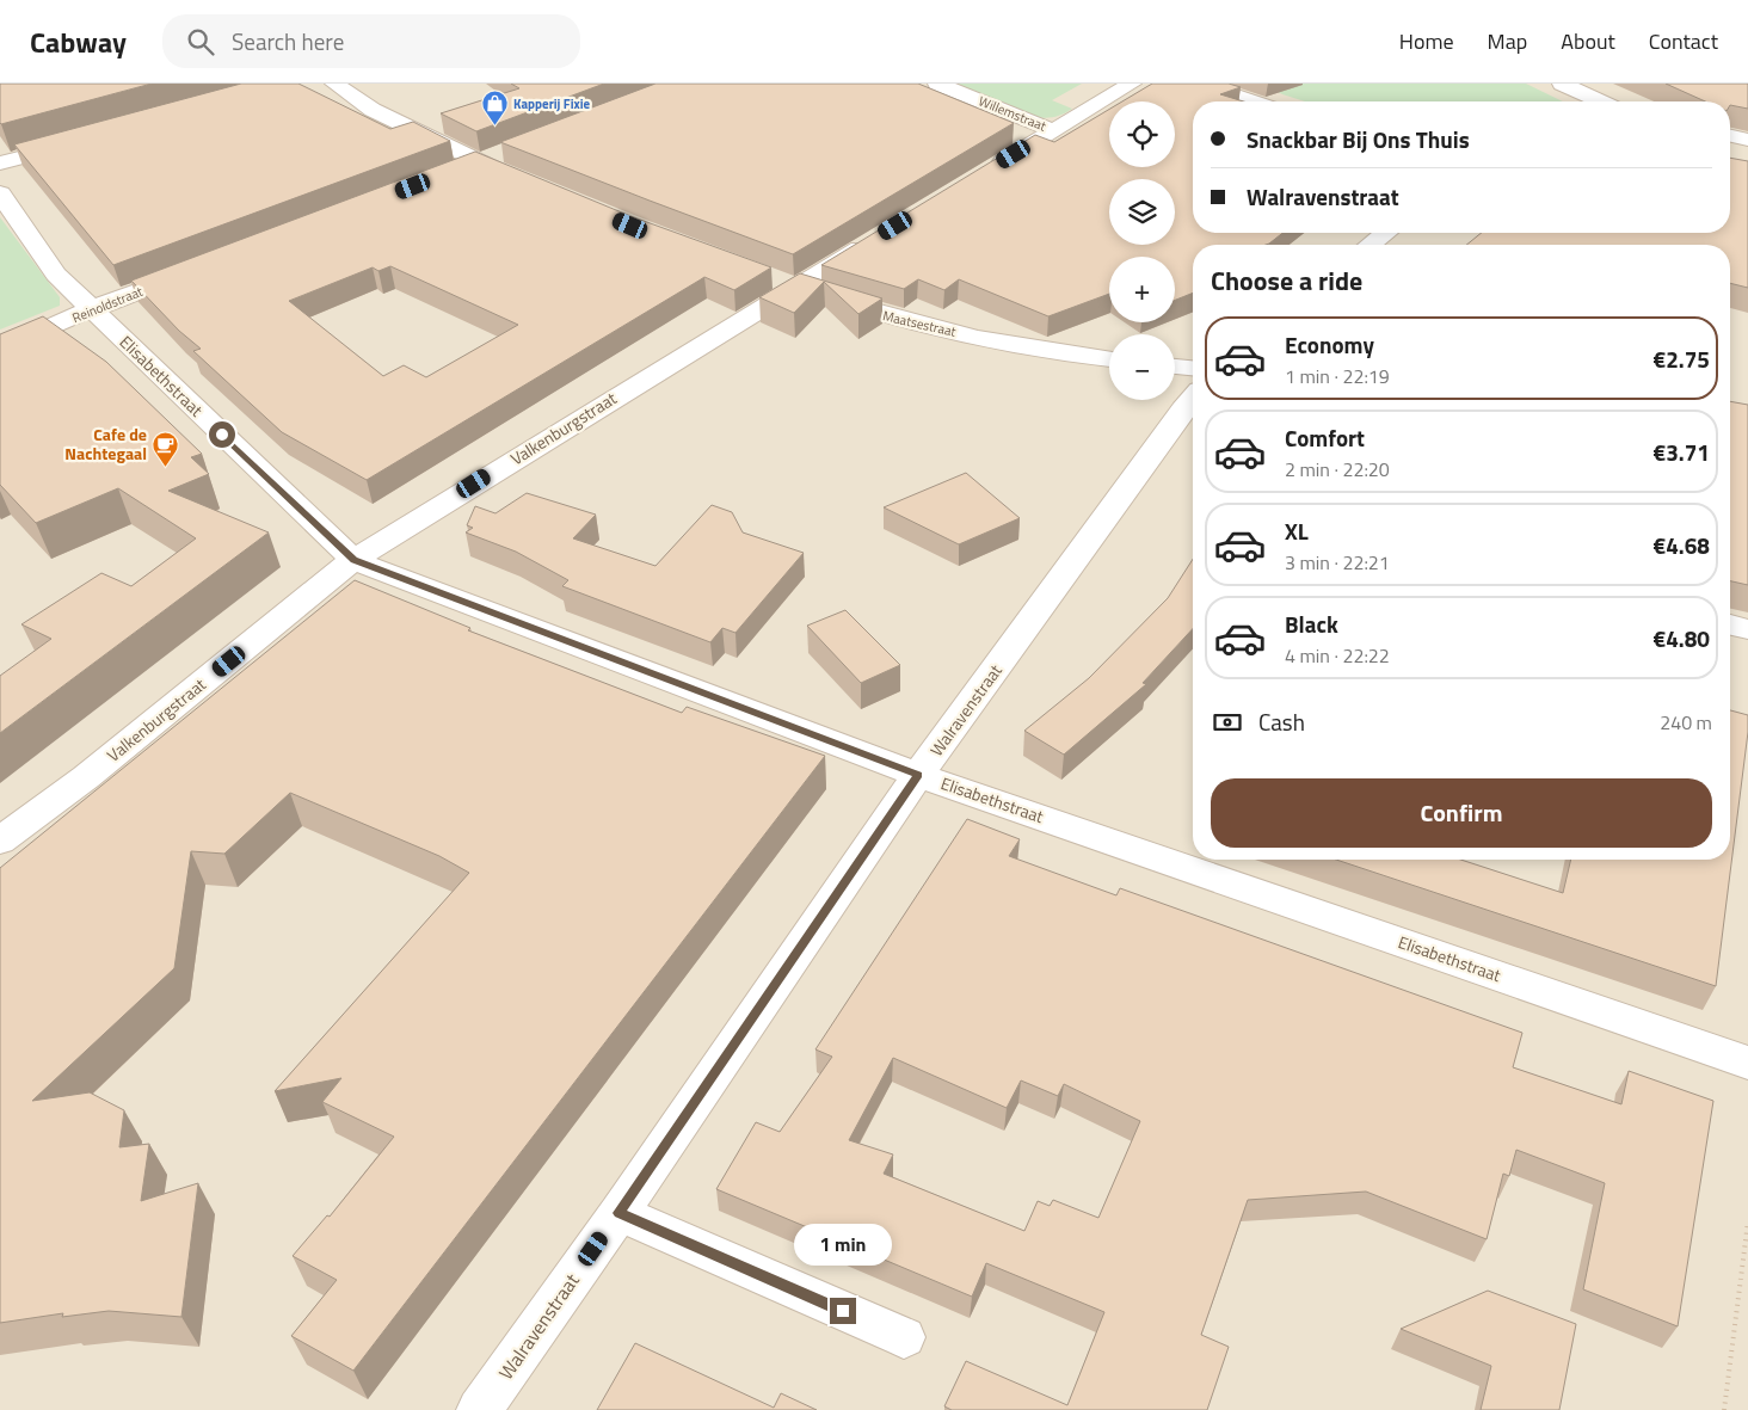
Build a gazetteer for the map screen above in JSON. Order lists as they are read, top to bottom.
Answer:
{
  "streets": {
    "street": [
      "Willemstraat",
      "Reinoldstraat",
      "Maatsestraat",
      "Elisabethstraat",
      "Valkenburgstraat",
      "Walravenstraat"
    ]
  },
  "crossings": [
    ["Reinoldstraat", "Elisabethstraat"],
    ["Maatsestraat", "Valkenburgstraat"],
    ["Elisabethstraat", "Valkenburgstraat"],
    ["Elisabethstraat", "Walravenstraat"]
  ],
  "places": {
    "shop": ["Kapperij Fixie"],
    "cafe": ["Cafe de Nachtegaal"]
  },
  "page": {
    "header": "Cabway",
    "search": "Search here",
    "nav": [
      "Home",
      "Map",
      "About",
      "Contact"
    ],
    "map_buttons": ["+", "−"],
    "banner": ["Snackbar Bij Ons Thuis", "Walravenstraat"],
    "heading": "Choose a ride",
    "list": [
      {
        "name": "Economy",
        "note": "1 min · 22:19",
        "value": "€2.75"
      },
      {
        "name": "Comfort",
        "note": "2 min · 22:20",
        "value": "€3.71"
      },
      {
        "name": "XL",
        "note": "3 min · 22:21",
        "value": "€4.68"
      },
      {
        "name": "Black",
        "note": "4 min · 22:22",
        "value": "€4.80"
      }
    ],
    "pay": ["Cash", "240 m"],
    "buttons": "Confirm",
    "bubble": "1 min"
  }
}
